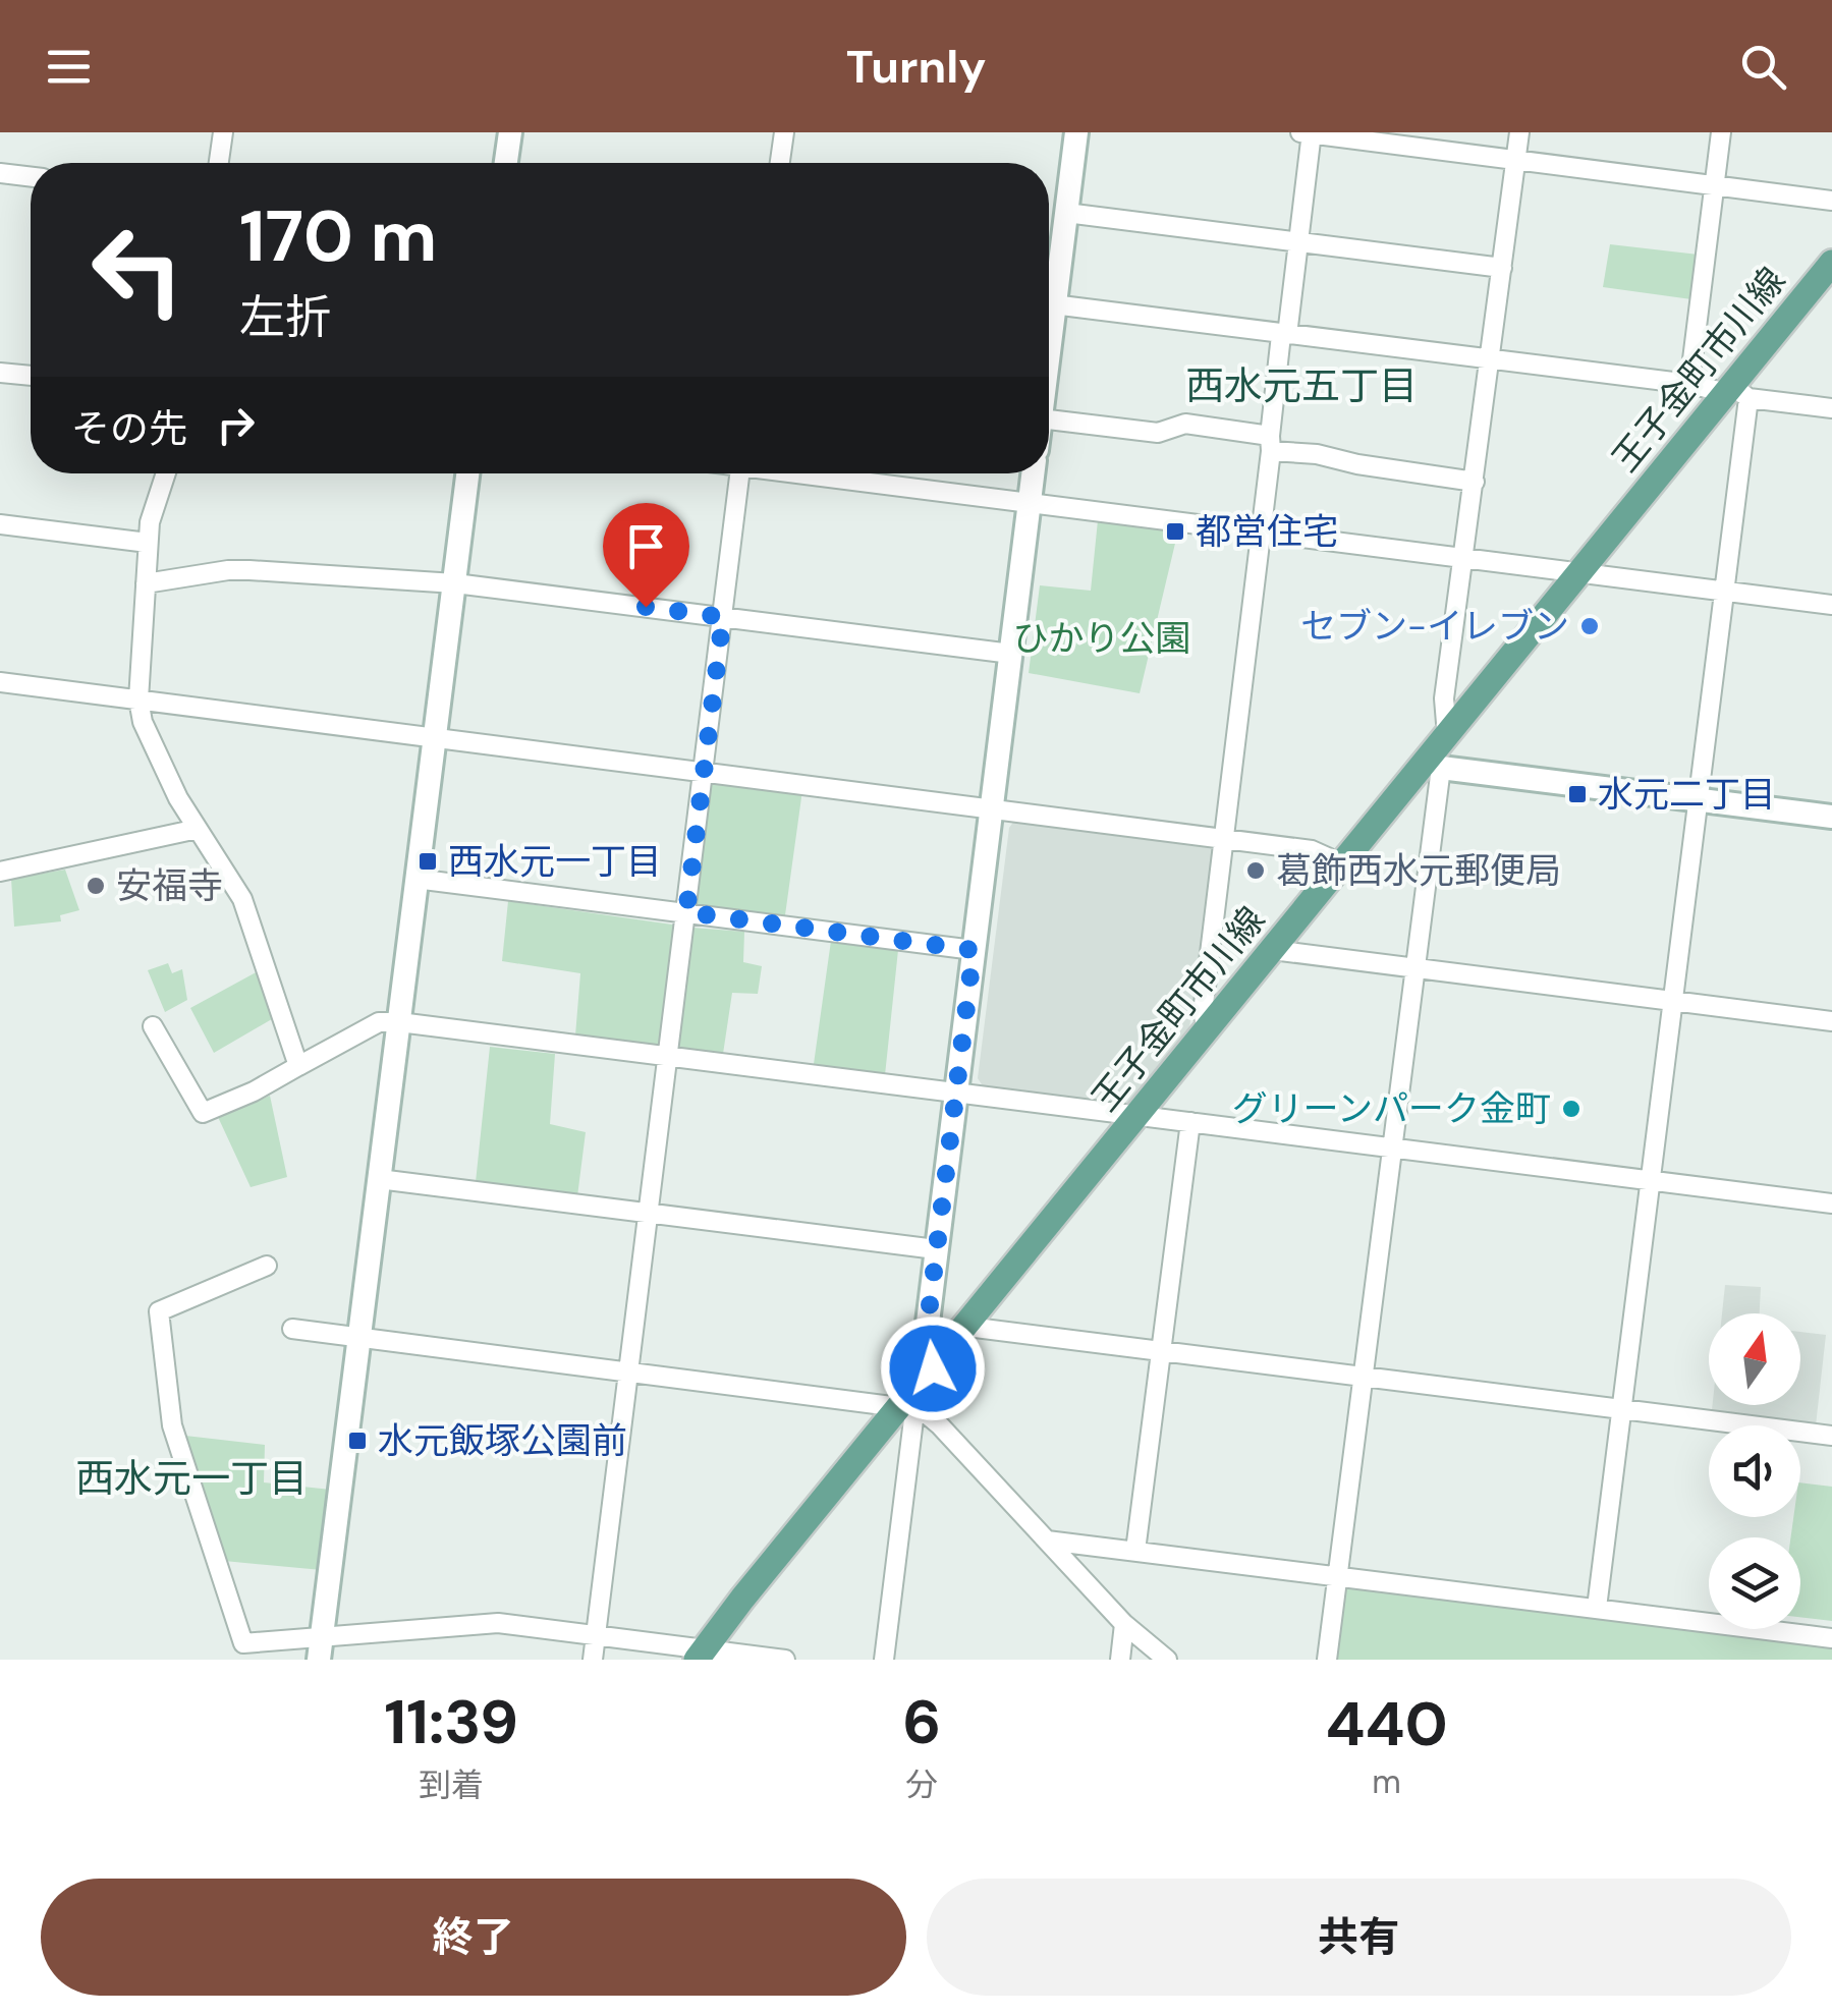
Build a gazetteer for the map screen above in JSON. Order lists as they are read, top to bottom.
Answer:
{
  "streets": {
    "main road": ["王子金町市川線"]
  },
  "districts": ["西水元五丁目", "西水元一丁目"],
  "parks": ["ひかり公園"],
  "places": {
    "transit": [
      "都営住宅",
      "水元二丁目",
      "西水元一丁目",
      "水元飯塚公園前"
    ],
    "other": [
      "セブン-イレブン",
      "葛飾西水元郵便局",
      "安福寺",
      "グリーンパーク金町"
    ]
  },
  "north": "top",
  "page": {
    "header": "Turnly",
    "turn": ["170 m", "左折"],
    "then": "その先",
    "eta": [
      "11:39",
      "到着",
      "6",
      "分",
      "440",
      "m"
    ],
    "buttons": ["終了", "共有"]
  }
}
